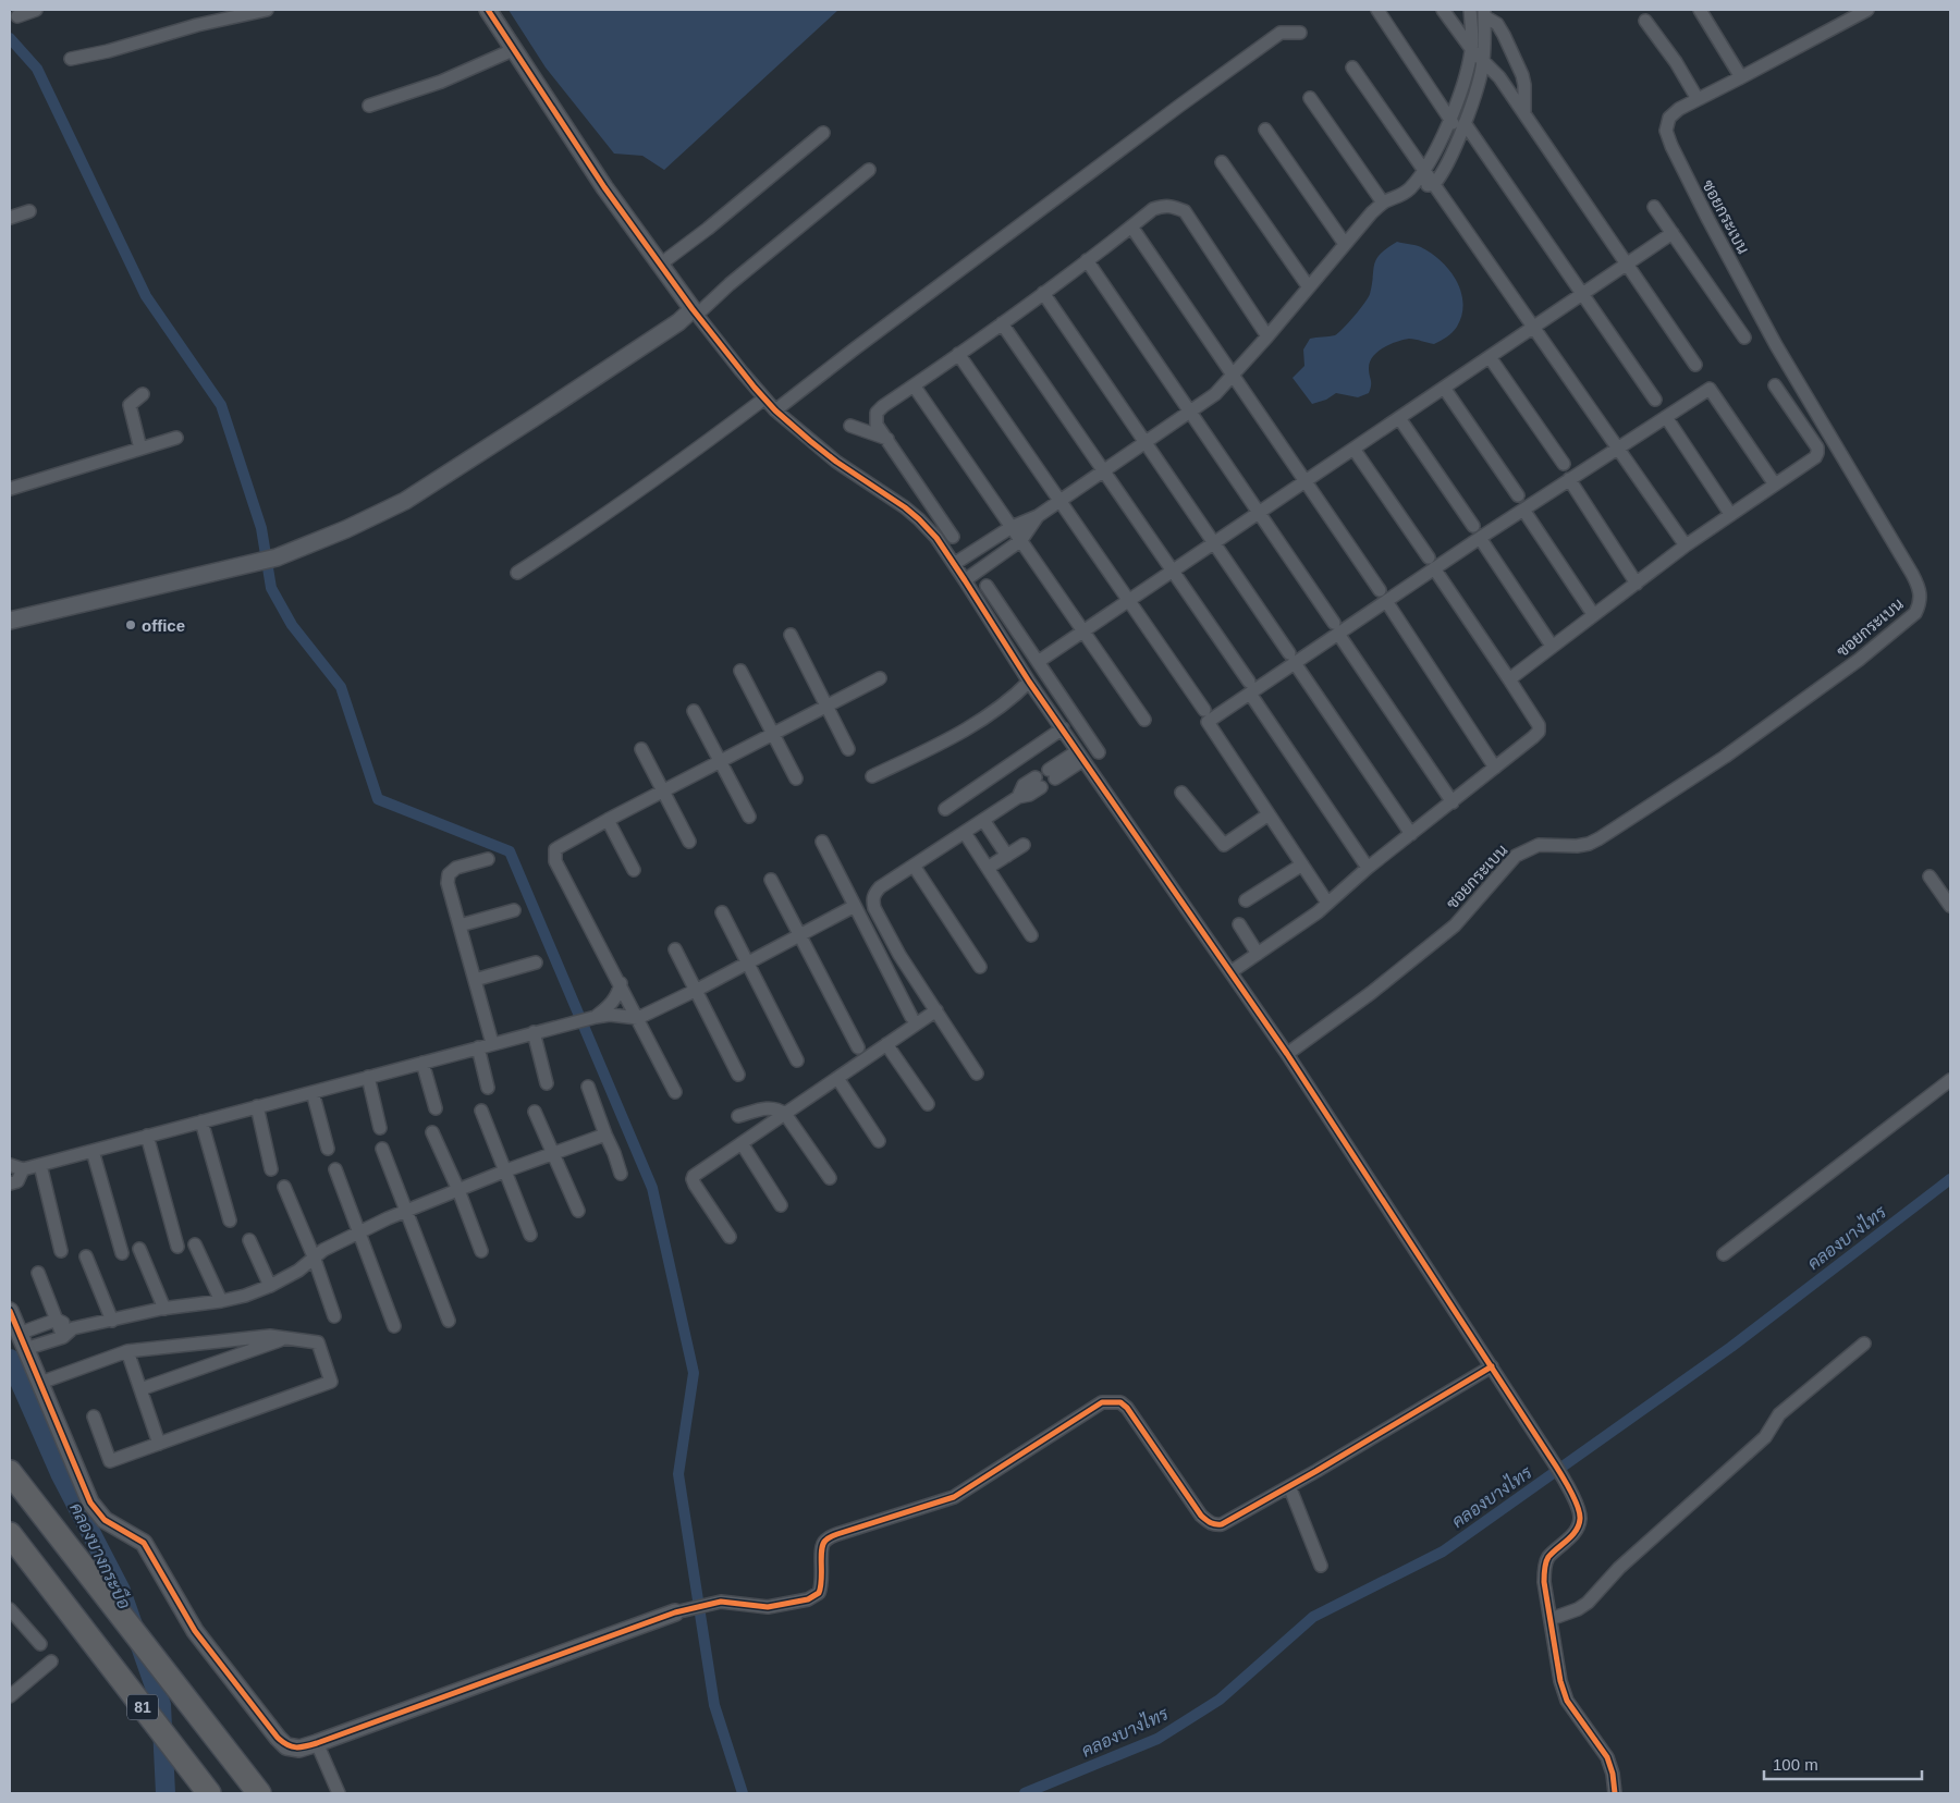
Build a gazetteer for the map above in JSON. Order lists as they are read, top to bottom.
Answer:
{
  "streets": {
    "highway": ["81"],
    "street": ["ซอยกระเบน"]
  },
  "water": ["คลองบางไทร", "คลองบางกระบือ"],
  "places": ["office"],
  "scale_bar": "100 m"
}
